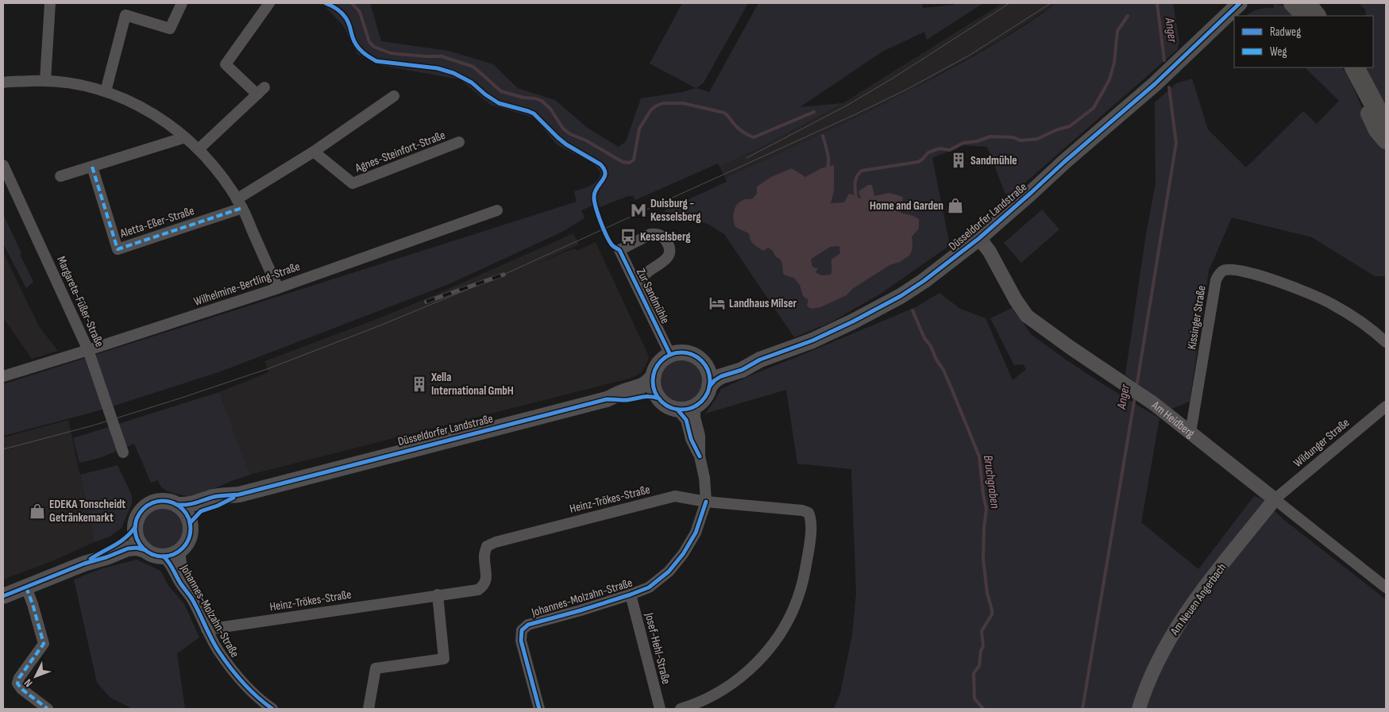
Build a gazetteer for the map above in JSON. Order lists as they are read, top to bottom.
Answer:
{
  "streets": {
    "main road": ["Düsseldorfer Landstraße"],
    "street": [
      "Agnes-Steinfort-Straße",
      "Aletta-Eßer-Straße",
      "Wilhelmine-Bertling-Straße",
      "Zur Sandmühle",
      "Margarete-Füßer-Straße",
      "Kissinger Straße",
      "Am Heidberg",
      "Wildunger Straße",
      "Heinz-Trökes-Straße",
      "Johannes-Molzahn-Straße",
      "Am Neuen Angerbach",
      "Josef-Hehl-Straße"
    ]
  },
  "crossings": [
    ["Düsseldorfer Landstraße", "Zur Sandmühle"],
    ["Düsseldorfer Landstraße", "Am Heidberg"],
    ["Düsseldorfer Landstraße", "Johannes-Molzahn-Straße"],
    ["Wilhelmine-Bertling-Straße", "Margarete-Füßer-Straße"],
    ["Zur Sandmühle", "Johannes-Molzahn-Straße"],
    ["Kissinger Straße", "Am Heidberg"],
    ["Am Heidberg", "Wildunger Straße"],
    ["Am Heidberg", "Am Neuen Angerbach"],
    ["Wildunger Straße", "Am Neuen Angerbach"],
    ["Heinz-Trökes-Straße", "Johannes-Molzahn-Straße"],
    ["Johannes-Molzahn-Straße", "Josef-Hehl-Straße"]
  ],
  "water": ["Anger", "Bruchgraben"],
  "places": {
    "building": ["Sandmühle", "Xella International GmbH"],
    "shop": ["Home and Garden", "EDEKA Tonscheidt Getränkemarkt"],
    "metro station": ["Duisburg - Kesselsberg"],
    "bus stop": ["Kesselsberg"],
    "hotel": ["Landhaus Milser"]
  },
  "legend": ["Radweg", "Weg"],
  "north": "bottom left"
}
